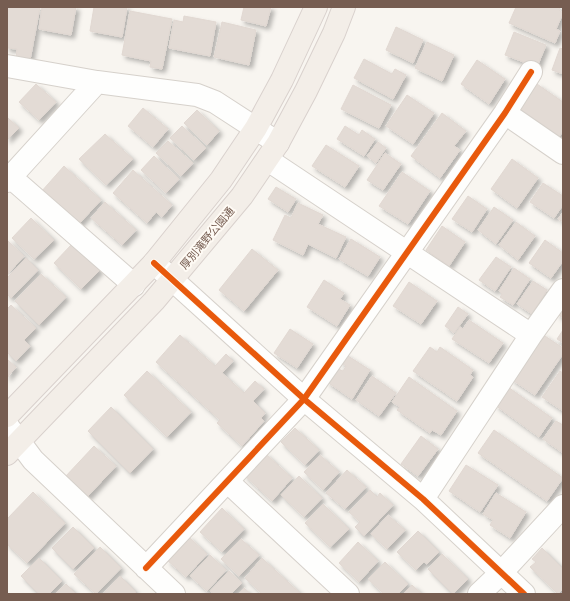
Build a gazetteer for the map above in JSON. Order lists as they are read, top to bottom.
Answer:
{
  "streets": {
    "main road": ["厚別滝野公園通"]
  }
}
